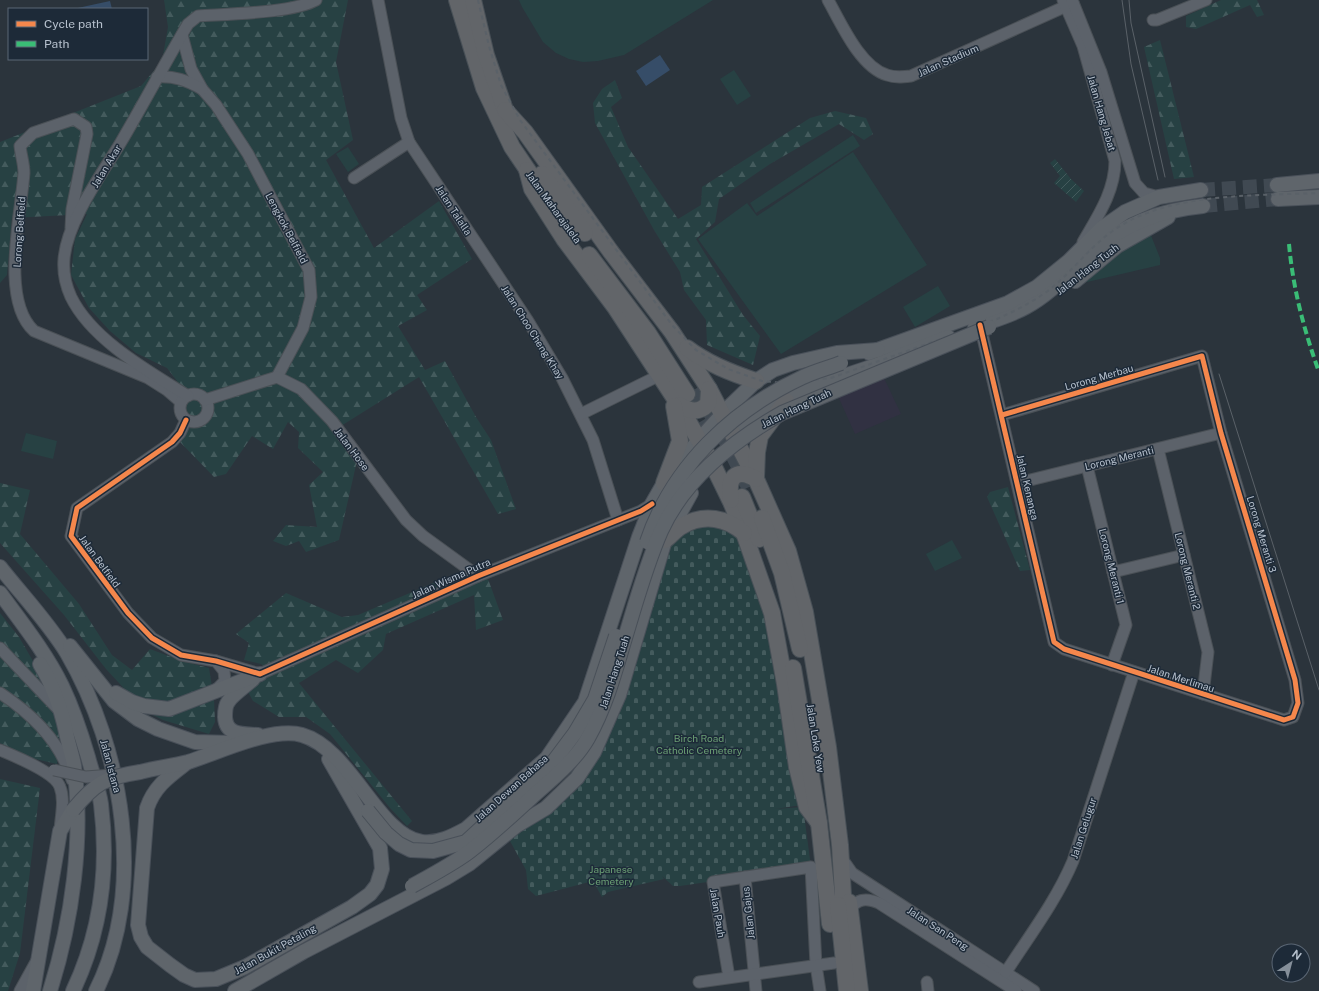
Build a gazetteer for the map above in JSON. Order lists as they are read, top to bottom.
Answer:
{
  "streets": {
    "highway": ["Jalan Maharajalela", "Jalan Loke Yew"],
    "main road": [
      "Jalan Hang Tuah",
      "Jalan Istana",
      "Jalan Dewan Bahasa",
      "Jalan Bukit Petaling"
    ],
    "street": [
      "Jalan Stadium",
      "Jalan Hang Jebat",
      "Jalan Akar",
      "Jalan Talalla",
      "Lengkok Belfield",
      "Lorong Belfield",
      "Jalan Choo Cheng Khay",
      "Lorong Merbau",
      "Jalan Hose",
      "Lorong Meranti",
      "Jalan Kenanga",
      "Lorong Meranti 3",
      "Jalan Belfield",
      "Lorong Meranti 1",
      "Lorong Meranti 2",
      "Jalan Wisma Putra",
      "Jalan Merlimau",
      "Jalan Gelugur",
      "Jalan Pauh",
      "Jalan Gajus",
      "Jalan San Peng"
    ]
  },
  "crossings": [
    ["Jalan Stadium", "Jalan Hang Jebat"],
    ["Jalan Hang Jebat", "Jalan Hang Tuah"],
    ["Jalan Akar", "Lengkok Belfield"],
    ["Jalan Akar", "Lorong Belfield"],
    ["Jalan Akar", "Jalan Belfield"],
    ["Jalan Talalla", "Jalan Choo Cheng Khay"],
    ["Lengkok Belfield", "Jalan Hose"],
    ["Lorong Belfield", "Jalan Belfield"],
    ["Jalan Hang Tuah", "Jalan Kenanga"],
    ["Jalan Hang Tuah", "Jalan Dewan Bahasa"],
    ["Jalan Choo Cheng Khay", "Jalan Wisma Putra"],
    ["Lorong Merbau", "Jalan Kenanga"],
    ["Lorong Merbau", "Lorong Meranti 3"],
    ["Jalan Hose", "Jalan Wisma Putra"],
    ["Lorong Meranti", "Jalan Kenanga"],
    ["Lorong Meranti", "Lorong Meranti 3"],
    ["Lorong Meranti", "Lorong Meranti 1"],
    ["Lorong Meranti", "Lorong Meranti 2"],
    ["Jalan Kenanga", "Jalan Merlimau"],
    ["Lorong Meranti 3", "Jalan Merlimau"],
    ["Jalan Belfield", "Jalan Wisma Putra"],
    ["Lorong Meranti 1", "Jalan Merlimau"],
    ["Lorong Meranti 2", "Jalan Merlimau"],
    ["Jalan Wisma Putra", "Jalan Dewan Bahasa"],
    ["Jalan Merlimau", "Jalan Gelugur"],
    ["Jalan Loke Yew", "Jalan San Peng"],
    ["Jalan Dewan Bahasa", "Jalan Bukit Petaling"],
    ["Jalan Gelugur", "Jalan San Peng"],
    ["Jalan Pauh", "Jalan Gajus"]
  ],
  "parks": ["Birch Road Catholic Cemetery", "Japanese Cemetery"],
  "legend": ["Cycle path", "Path"],
  "north": "top right"
}
